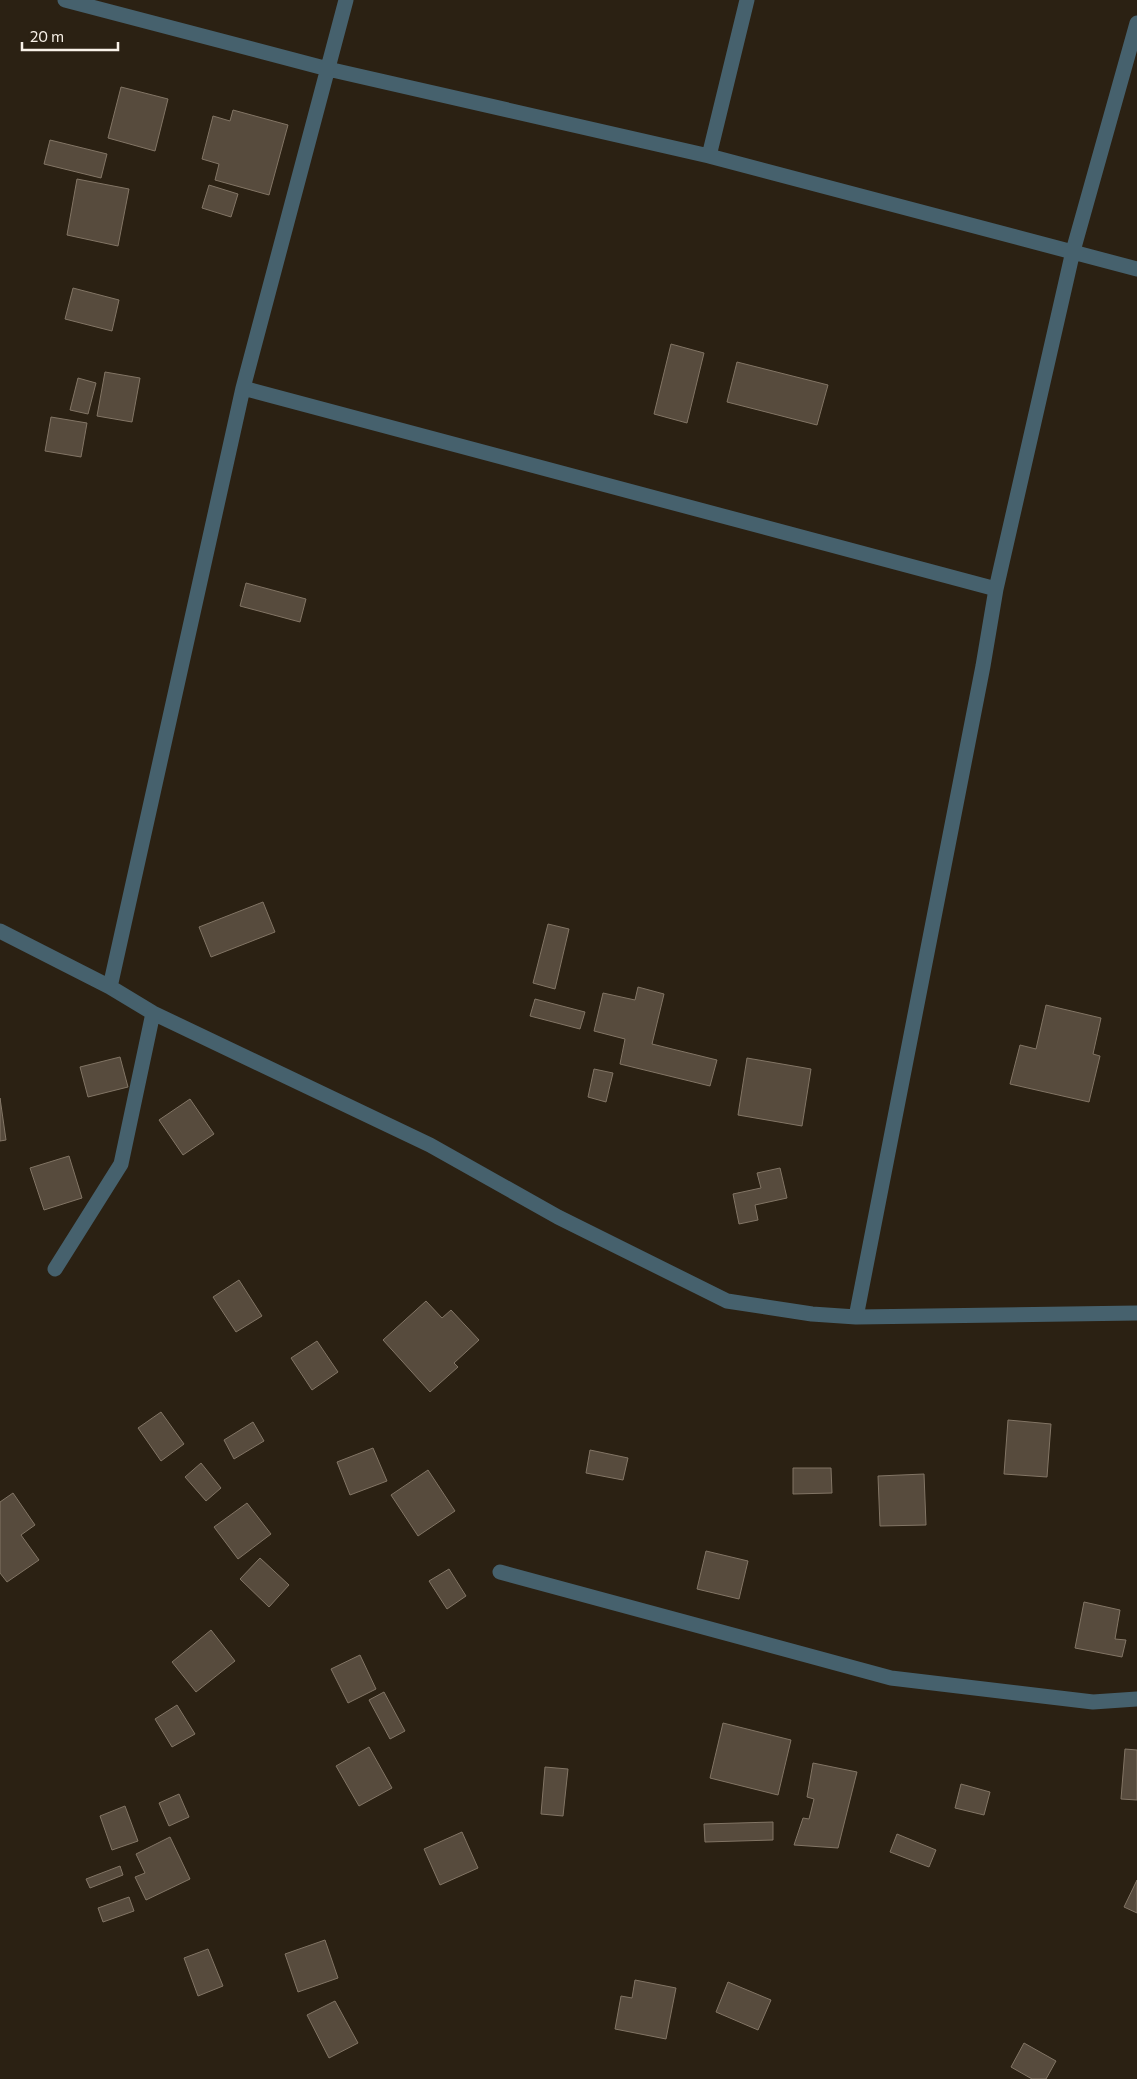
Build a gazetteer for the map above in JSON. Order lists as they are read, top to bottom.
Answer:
{
  "scale_bar": "20 m"
}
